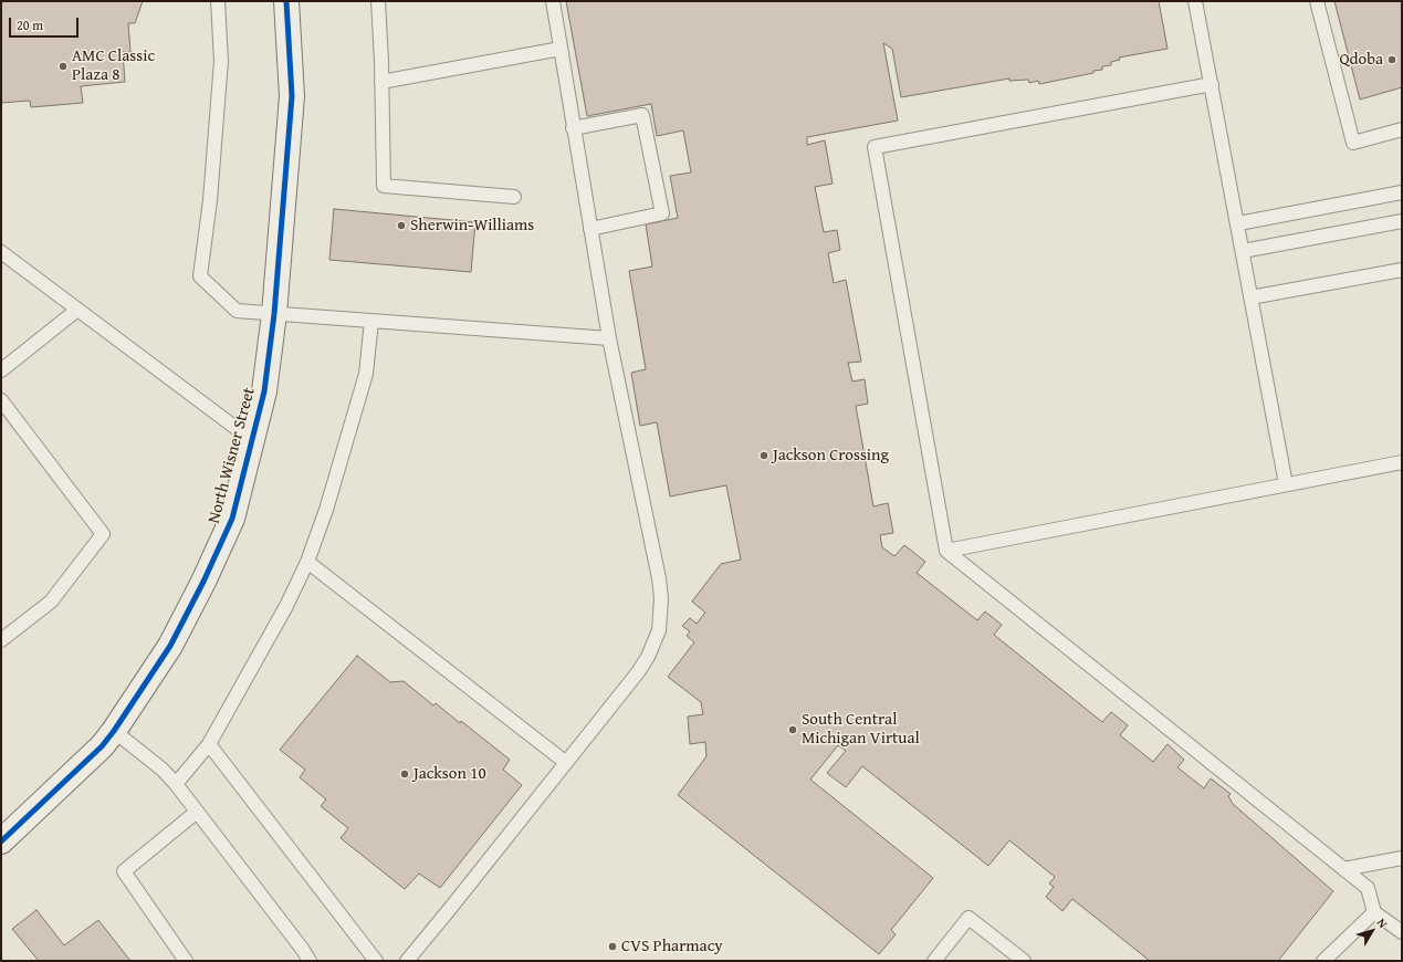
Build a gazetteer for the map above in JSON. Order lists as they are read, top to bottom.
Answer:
{
  "streets": {
    "street": ["North Wisner Street"]
  },
  "places": [
    "Qdoba",
    "AMC Classic Plaza 8",
    "Sherwin-Williams",
    "Jackson Crossing",
    "South Central Michigan Virtual",
    "Jackson 10",
    "CVS Pharmacy"
  ],
  "scale_bar": "20 m",
  "north": "top right"
}
